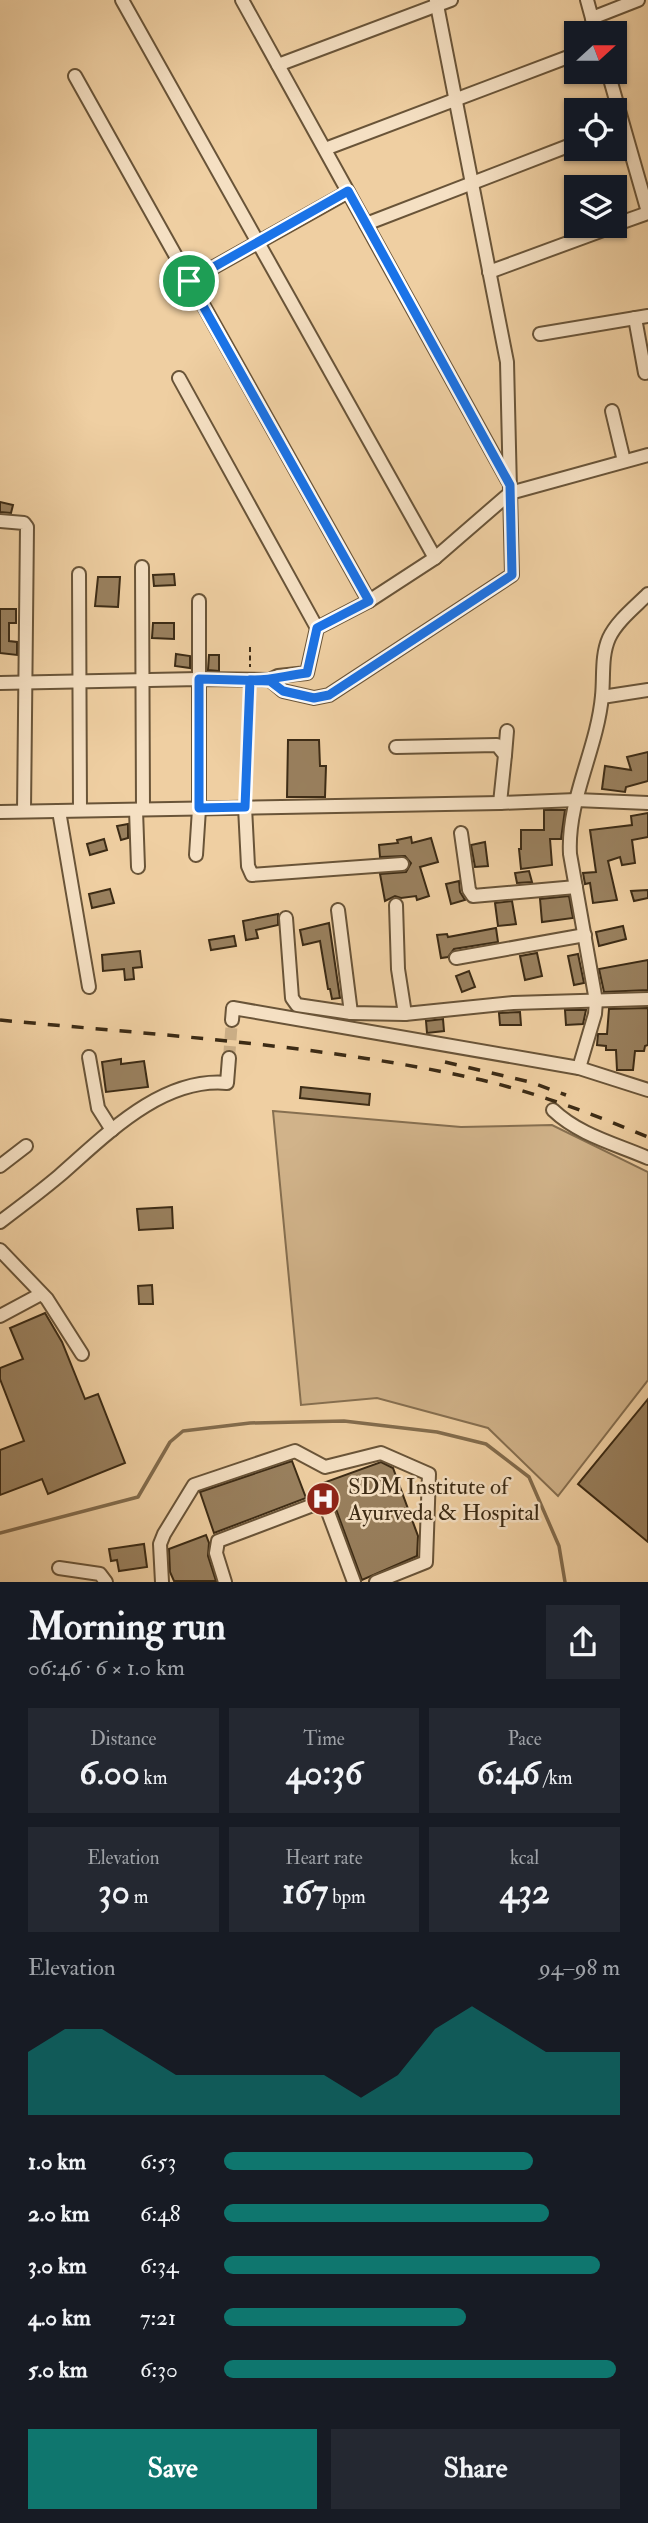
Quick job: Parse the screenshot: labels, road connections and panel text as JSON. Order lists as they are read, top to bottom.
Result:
{
  "places": {
    "hospital": ["SDM Institute of Ayurveda & Hospital"]
  },
  "north": "right",
  "page": {
    "heading": ["Morning run", "06:46 · 6 × 1.0 km"],
    "stats": [
      ["Distance", "6.00 km"],
      ["Time", "40:36"],
      ["Pace", "6:46 /km"],
      ["Elevation", "30 m"],
      ["Heart rate", "167 bpm"],
      ["kcal", "432"]
    ],
    "chart": ["Elevation", "94–98 m"],
    "list": [
      {
        "name": "1.0 km",
        "note": "6:53"
      },
      {
        "name": "2.0 km",
        "note": "6:48"
      },
      {
        "name": "3.0 km",
        "note": "6:34"
      },
      {
        "name": "4.0 km",
        "note": "7:21"
      },
      {
        "name": "5.0 km",
        "note": "6:30"
      }
    ],
    "buttons": ["Save", "Share"]
  }
}
